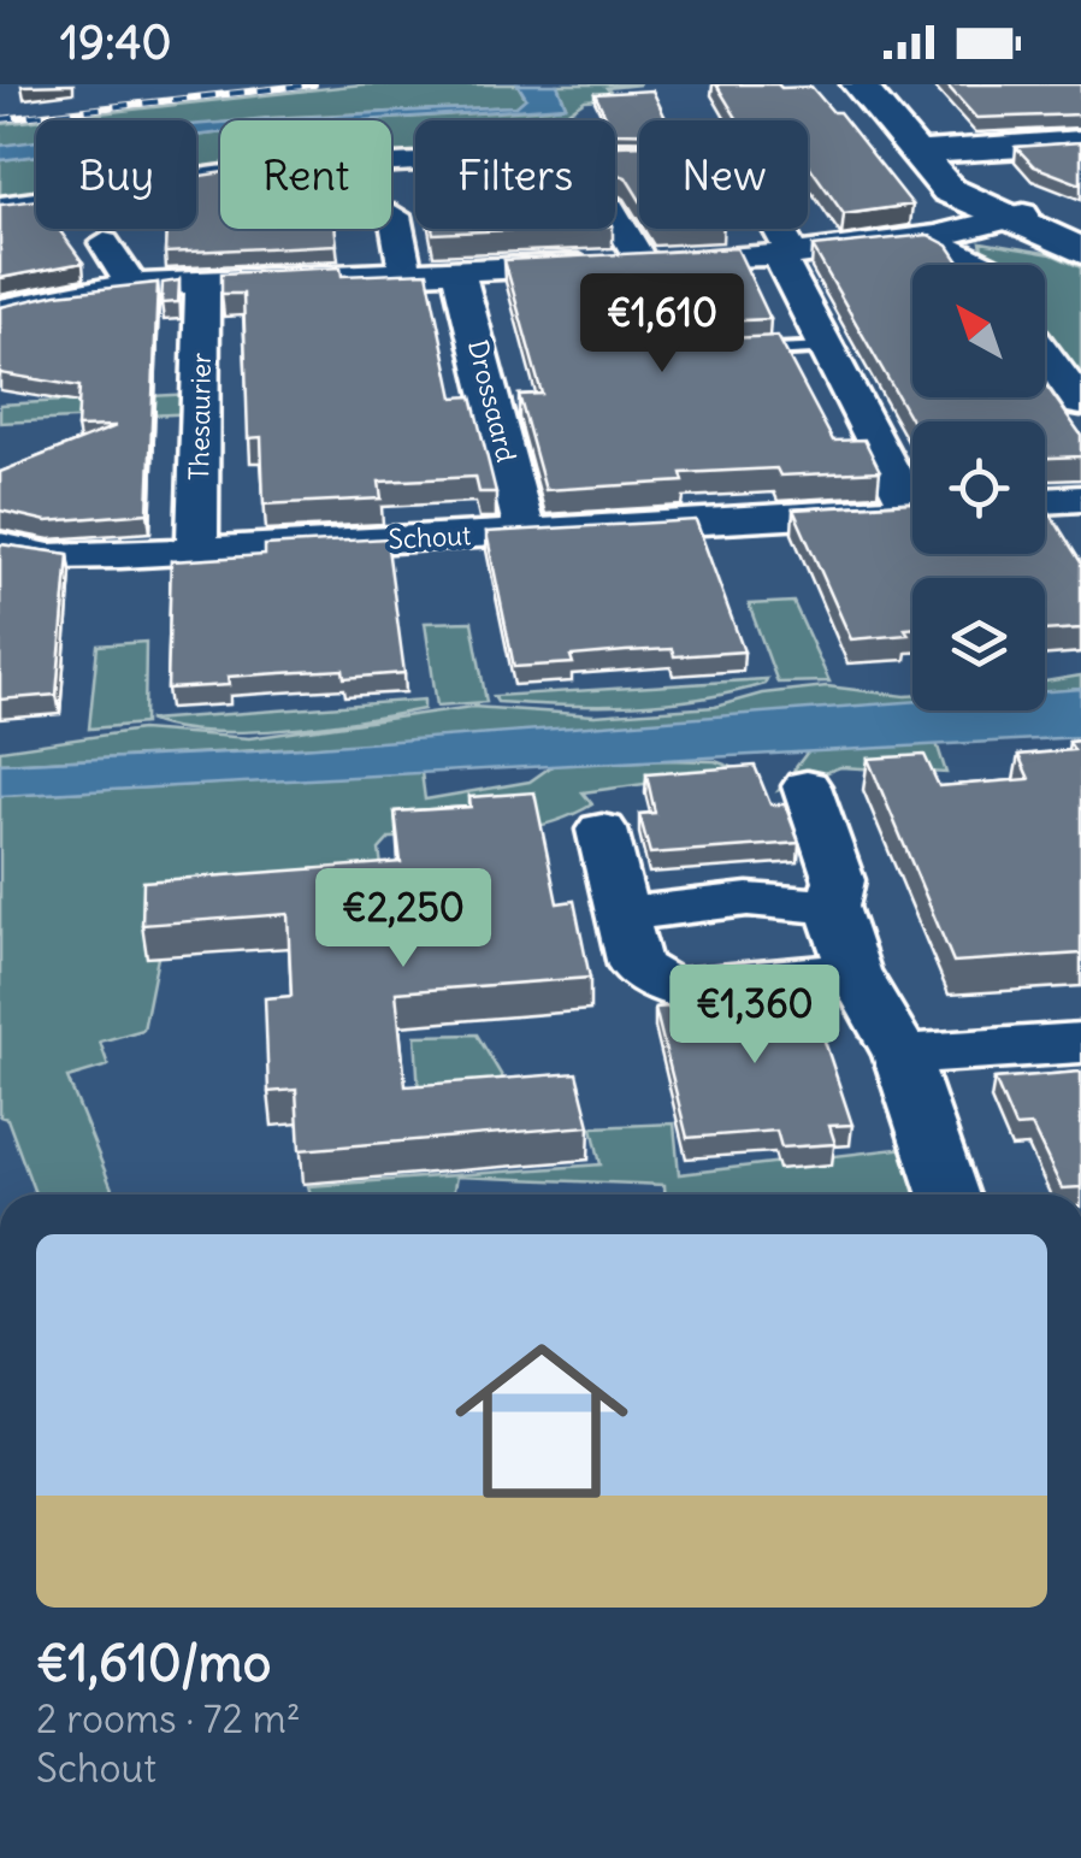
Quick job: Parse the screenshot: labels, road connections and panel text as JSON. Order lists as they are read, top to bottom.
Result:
{
  "streets": {
    "street": ["Drossaard", "Thesaurier", "Schout"]
  },
  "crossings": [
    ["Drossaard", "Schout"],
    ["Thesaurier", "Schout"]
  ],
  "north": "top left",
  "page": {
    "status": "19:40",
    "chip": [
      "Buy",
      "Rent",
      "Filters",
      "New"
    ],
    "price": ["€1,610", "€2,250", "€1,360"],
    "list": [
      {
        "name": "€1,610/mo",
        "note": "2 rooms · 72 m² · Schout"
      }
    ]
  }
}
